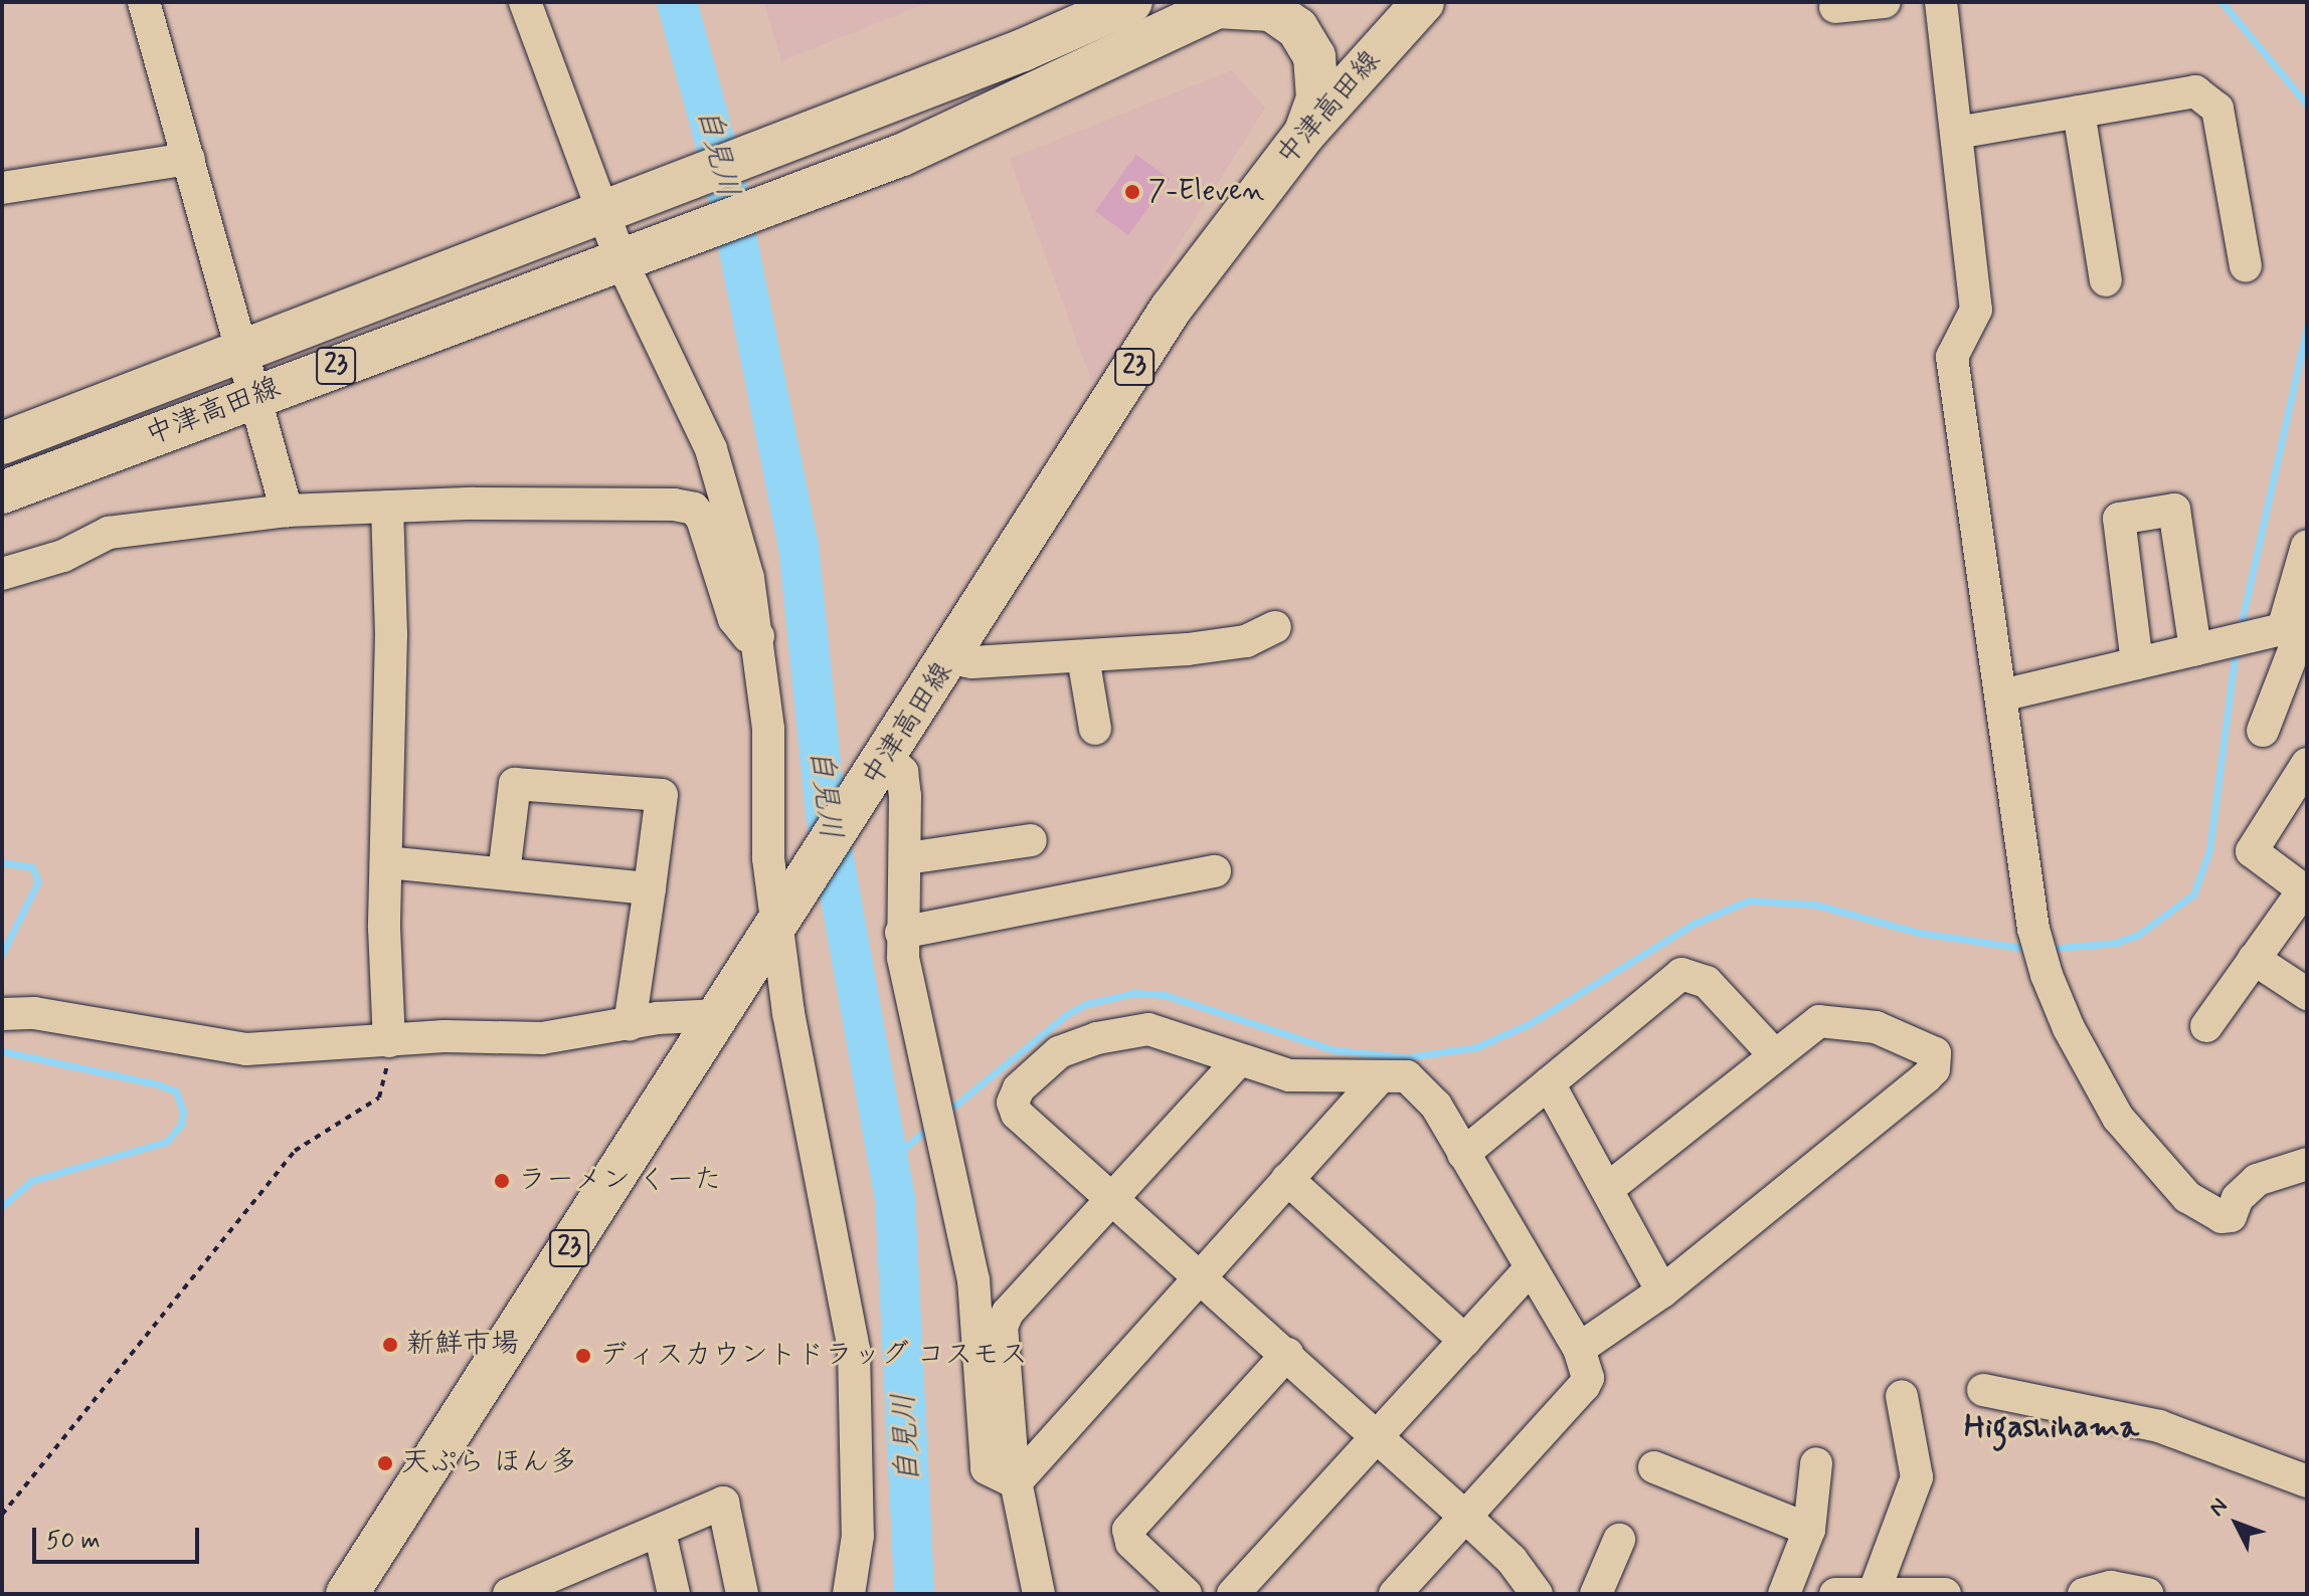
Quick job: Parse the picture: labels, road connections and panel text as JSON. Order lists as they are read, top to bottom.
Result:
{
  "streets": {
    "main road": ["中津高田線", "23"]
  },
  "districts": ["Higashihama"],
  "water": ["自見川"],
  "places": [
    "7-Eleven",
    "ラーメン くーた",
    "新鮮市場",
    "ディスカウントドラッグ コスモス",
    "天ぷら ほん多"
  ],
  "scale_bar": "50 m",
  "north": "top left"
}
